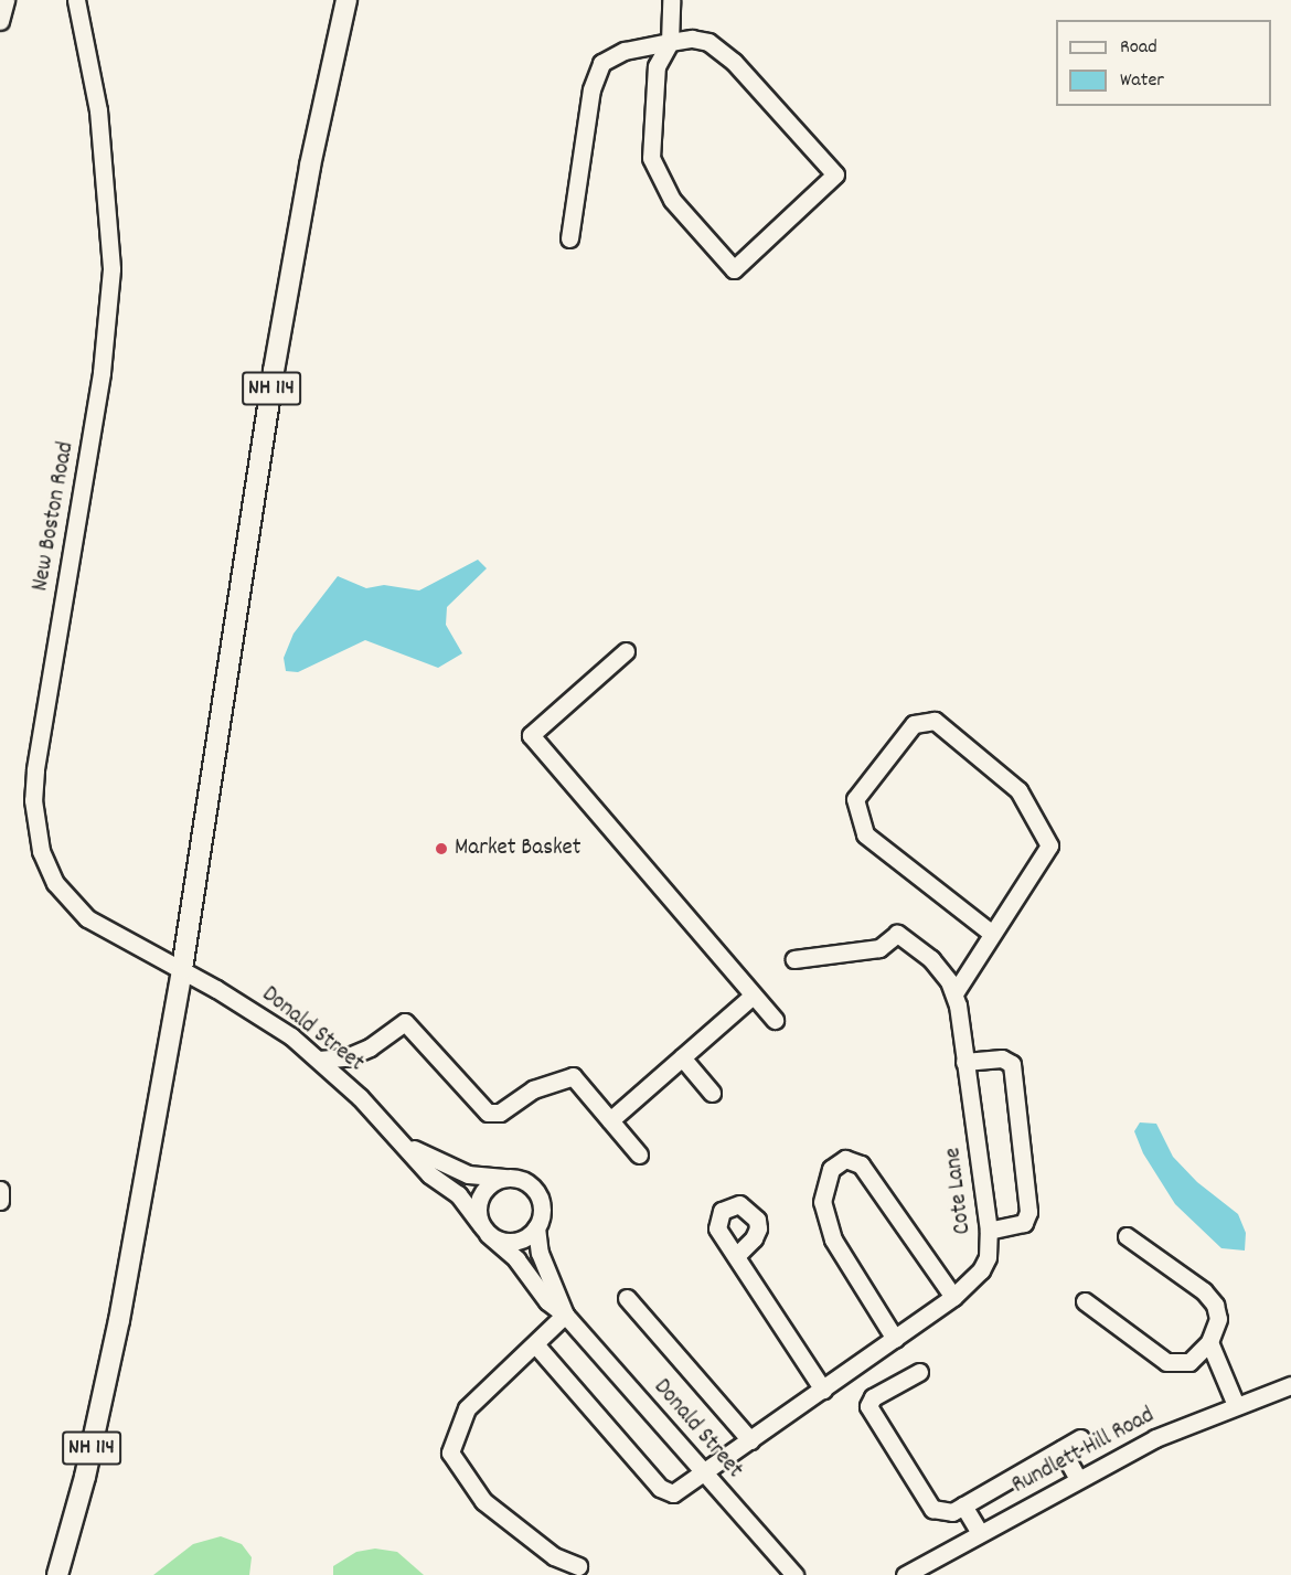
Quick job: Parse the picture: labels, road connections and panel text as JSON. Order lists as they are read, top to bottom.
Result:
{
  "streets": {
    "main road": ["NH 114"],
    "street": [
      "New Boston Road",
      "Donald Street",
      "Cote Lane",
      "Rundlett Hill Road"
    ]
  },
  "crossings": [
    ["NH 114", "New Boston Road"],
    ["NH 114", "Donald Street"],
    ["New Boston Road", "Donald Street"],
    ["Donald Street", "Cote Lane"]
  ],
  "places": ["Market Basket"],
  "legend": ["Road", "Water"]
}
